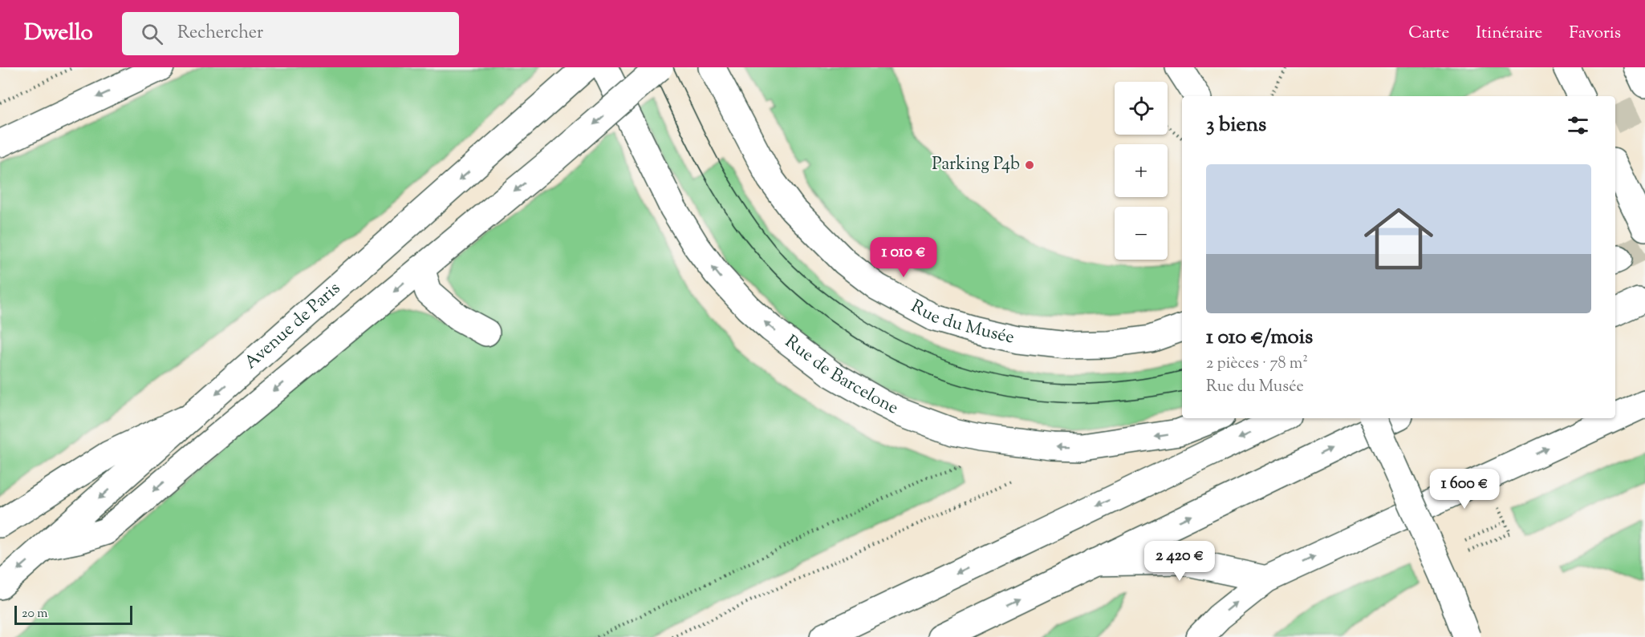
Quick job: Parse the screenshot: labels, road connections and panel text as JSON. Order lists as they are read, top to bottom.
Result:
{
  "streets": {
    "main road": ["Rue du Musée", "Avenue de Paris", "Rue de Barcelone"]
  },
  "one_way": ["Rue de Barcelone"],
  "places": ["Parking P4b"],
  "scale_bar": "20 m",
  "page": {
    "header": "Dwello",
    "search": "Rechercher",
    "nav": ["Carte", "Itinéraire", "Favoris"],
    "map_buttons": ["+", "−"],
    "heading": "3 biens",
    "list": [
      {
        "name": "1 010 €/mois",
        "note": "2 pièces · 78 m² · Rue du Musée"
      }
    ],
    "price": ["1 010 €", "1 600 €", "2 420 €"],
    "scale": "20 m"
  }
}
